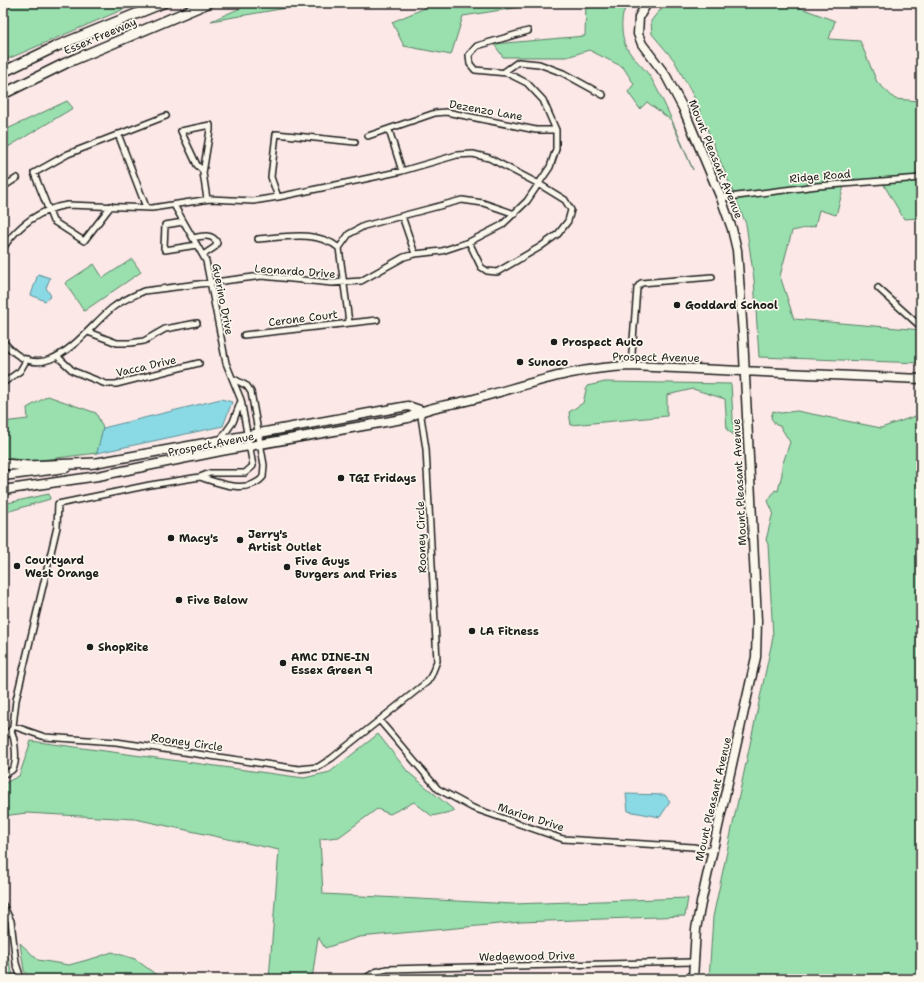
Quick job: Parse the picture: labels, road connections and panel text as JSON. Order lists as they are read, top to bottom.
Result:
{
  "streets": {
    "highway": ["Essex Freeway"],
    "main road": ["Mount Pleasant Avenue", "Prospect Avenue"],
    "street": [
      "Dezenzo Lane",
      "Ridge Road",
      "Leonardo Drive",
      "Guerino Drive",
      "Cerone Court",
      "Vacca Drive",
      "Rooney Circle",
      "Marion Drive",
      "Wedgewood Drive"
    ]
  },
  "crossings": [
    ["Dezenzo Lane", "Leonardo Drive"],
    ["Mount Pleasant Avenue", "Ridge Road"],
    ["Mount Pleasant Avenue", "Prospect Avenue"],
    ["Mount Pleasant Avenue", "Marion Drive"],
    ["Mount Pleasant Avenue", "Wedgewood Drive"],
    ["Leonardo Drive", "Guerino Drive"],
    ["Leonardo Drive", "Cerone Court"],
    ["Leonardo Drive", "Vacca Drive"],
    ["Guerino Drive", "Prospect Avenue"],
    ["Prospect Avenue", "Rooney Circle"],
    ["Rooney Circle", "Marion Drive"]
  ],
  "places": [
    "Goddard School",
    "Prospect Auto",
    "Sunoco",
    "TGI Fridays",
    "Macy's",
    "Jerry's Artist Outlet",
    "Courtyard West Orange",
    "Five Guys Burgers and Fries",
    "Five Below",
    "LA Fitness",
    "ShopRite",
    "AMC DINE-IN Essex Green 9"
  ]
}
